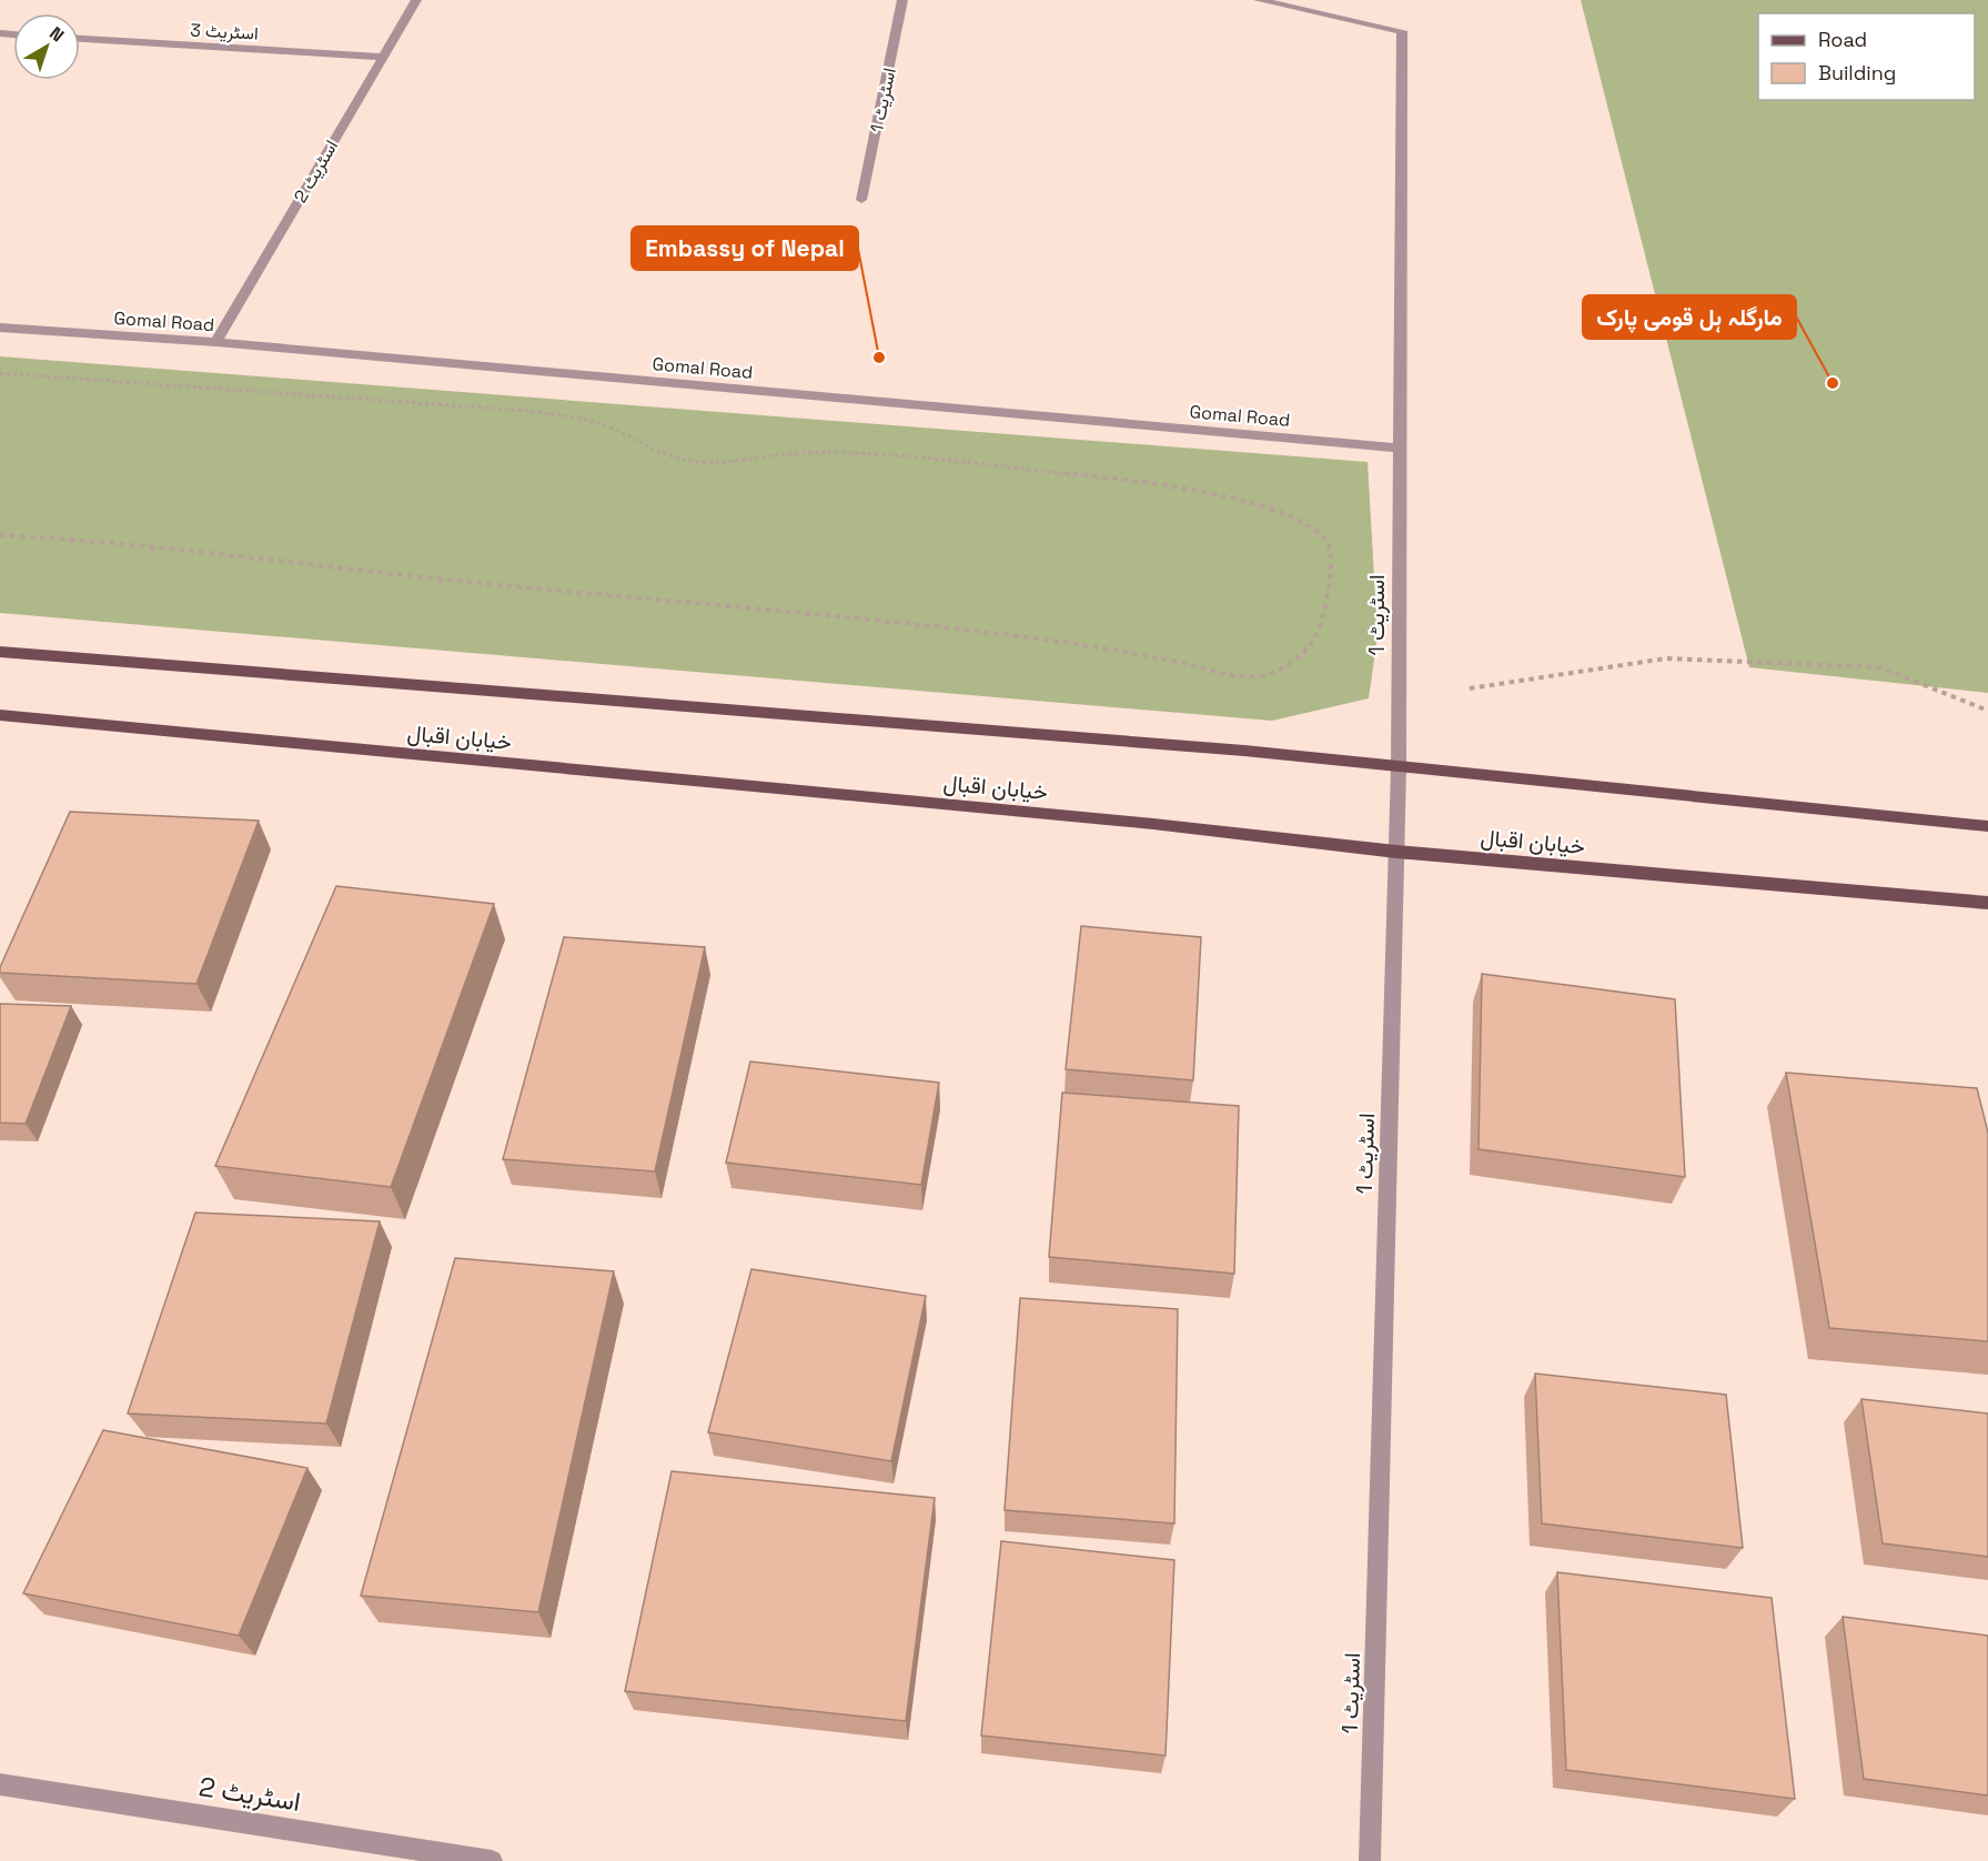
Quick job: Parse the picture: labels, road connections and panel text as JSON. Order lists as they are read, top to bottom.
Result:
{
  "streets": {
    "main road": ["خیابان اقبال"],
    "street": [
      "اسٹریٹ 3",
      "اسٹریٹ 1",
      "اسٹریٹ 2",
      "Gomal Road"
    ]
  },
  "crossings": [
    ["اسٹریٹ 3", "اسٹریٹ 2"],
    ["اسٹریٹ 1", "Gomal Road"],
    ["اسٹریٹ 1", "خیابان اقبال"],
    ["اسٹریٹ 2", "Gomal Road"]
  ],
  "places": ["Embassy of Nepal", "مارگلہ ہل قومی پارک"],
  "legend": ["Road", "Building"],
  "north": "top right"
}
